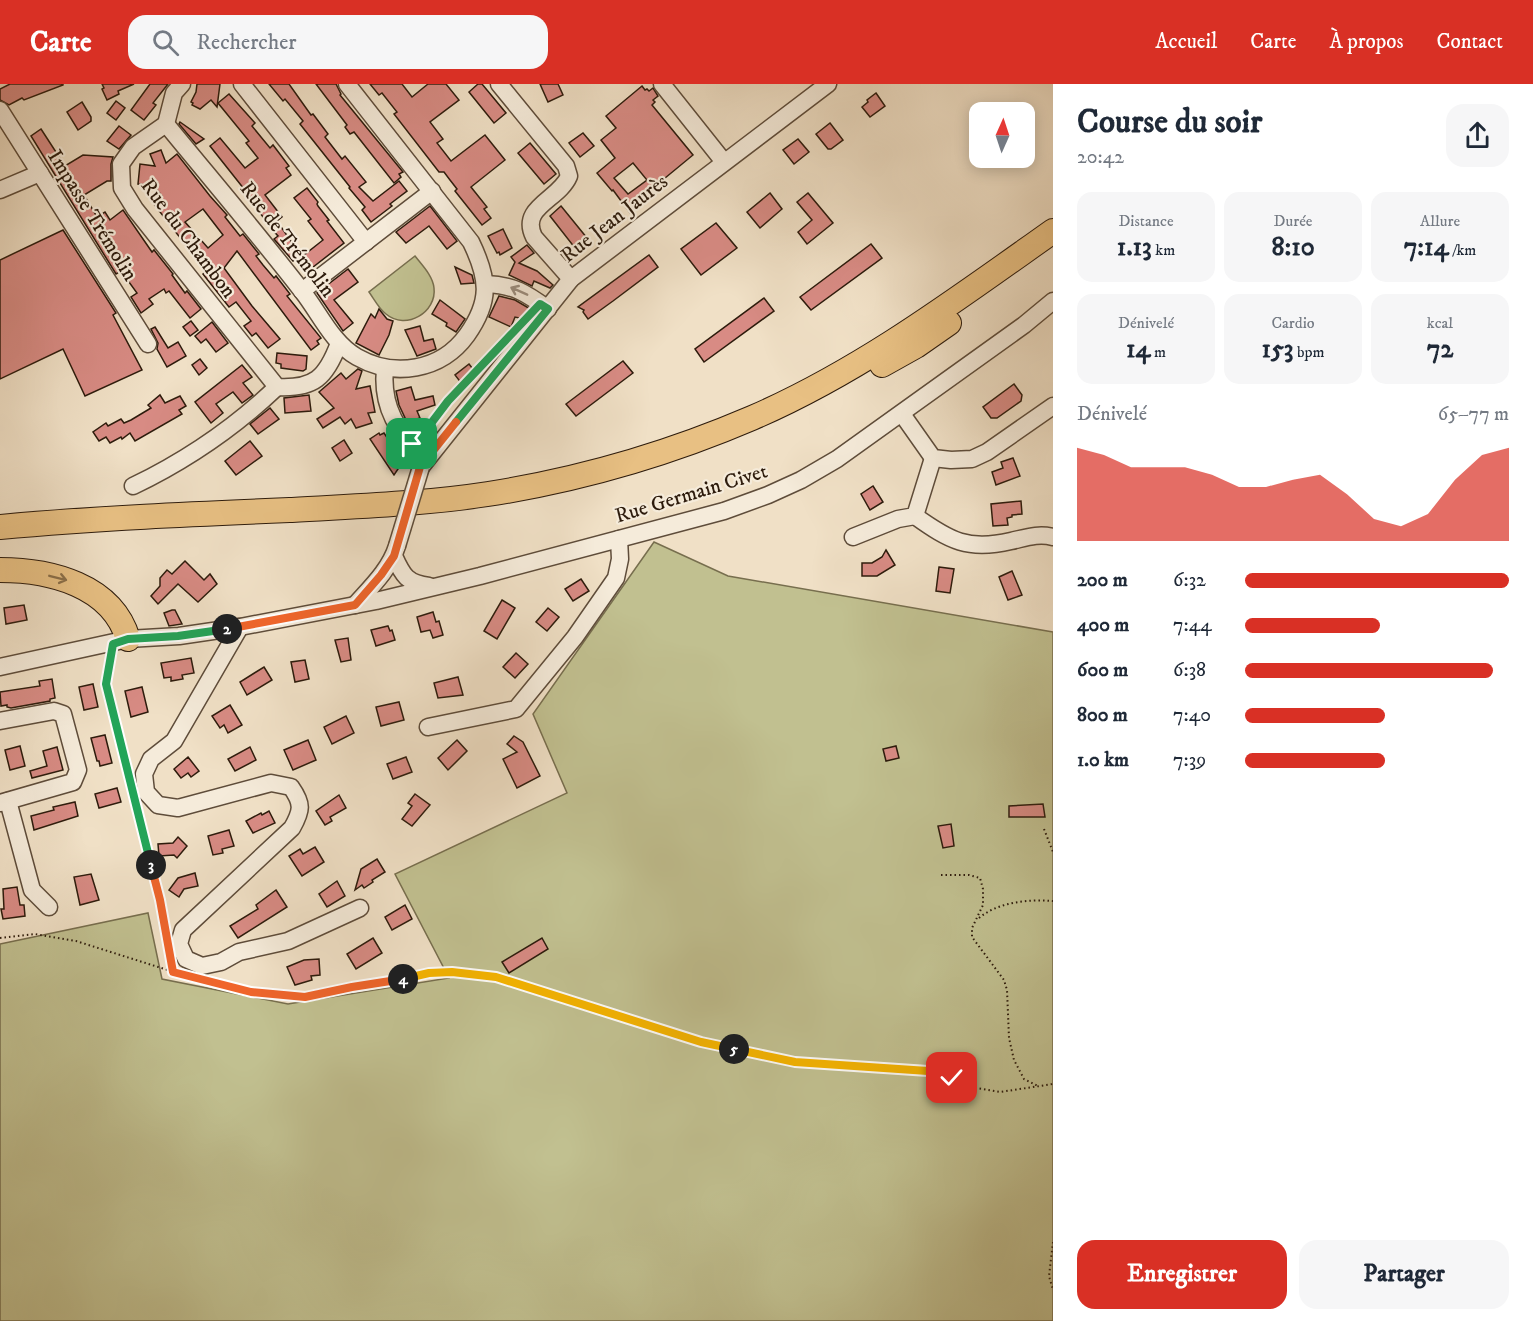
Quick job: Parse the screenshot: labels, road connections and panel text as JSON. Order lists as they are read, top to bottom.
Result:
{
  "streets": {
    "street": [
      "Impasse Trémolin",
      "Rue Jean Jaurès",
      "Rue du Chambon",
      "Rue de Trémolin",
      "Rue Germain Civet"
    ]
  },
  "crossings": [
    ["Rue Jean Jaurès", "Rue Germain Civet"],
    ["Rue du Chambon", "Rue de Trémolin"]
  ],
  "north": "top",
  "page": {
    "header": "Carte",
    "search": "Rechercher",
    "nav": [
      "Accueil",
      "Carte",
      "À propos",
      "Contact"
    ],
    "heading": ["Course du soir", "20:42"],
    "stats": [
      ["Distance", "1.13 km"],
      ["Durée", "8:10"],
      ["Allure", "7:14 /km"],
      ["Dénivelé", "14 m"],
      ["Cardio", "153 bpm"],
      ["kcal", "72"]
    ],
    "chart": ["Dénivelé", "65–77 m"],
    "list": [
      {
        "name": "200 m",
        "note": "6:32"
      },
      {
        "name": "400 m",
        "note": "7:44"
      },
      {
        "name": "600 m",
        "note": "6:38"
      },
      {
        "name": "800 m",
        "note": "7:40"
      },
      {
        "name": "1.0 km",
        "note": "7:39"
      }
    ],
    "pins": [
      "2",
      "3",
      "4",
      "5"
    ],
    "buttons": ["Enregistrer", "Partager"]
  }
}
